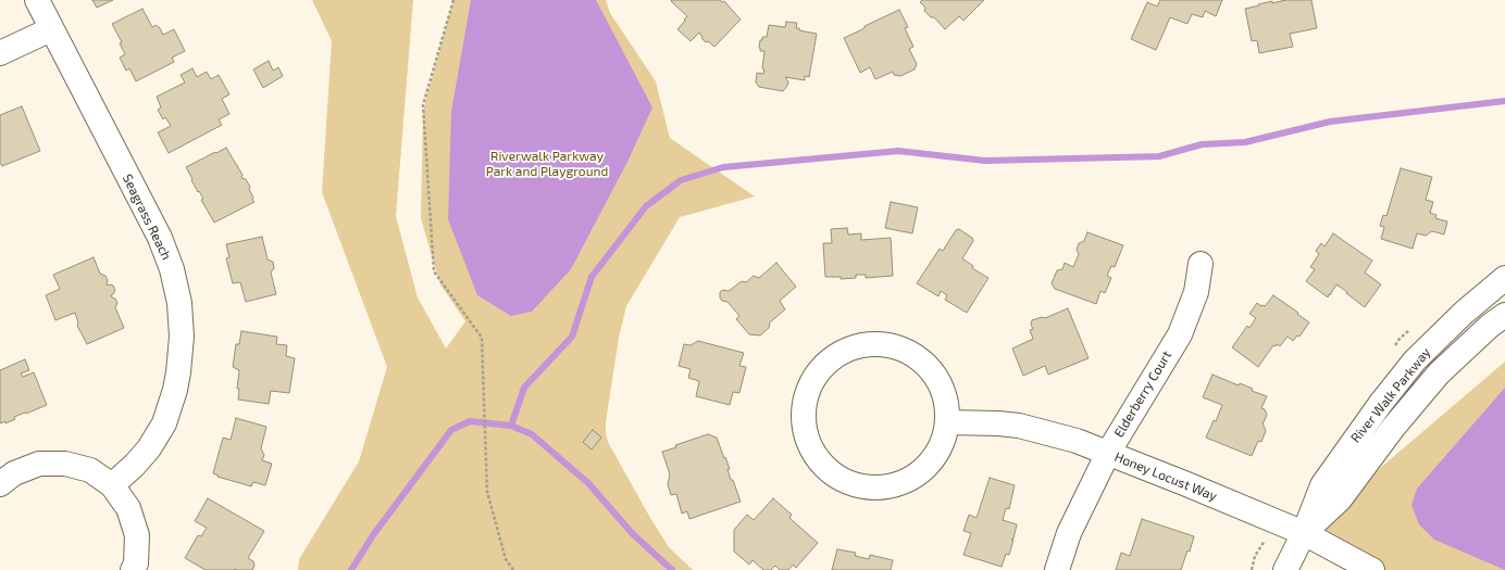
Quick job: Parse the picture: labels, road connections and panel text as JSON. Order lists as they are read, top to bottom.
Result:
{
  "streets": {
    "street": [
      "Seagrass Reach",
      "Elderberry Court",
      "River Walk Parkway",
      "Honey Locust Way"
    ]
  },
  "crossings": [
    ["Elderberry Court", "Honey Locust Way"],
    ["River Walk Parkway", "Honey Locust Way"]
  ],
  "parks": ["Riverwalk Parkway Park and Playground"]
}
